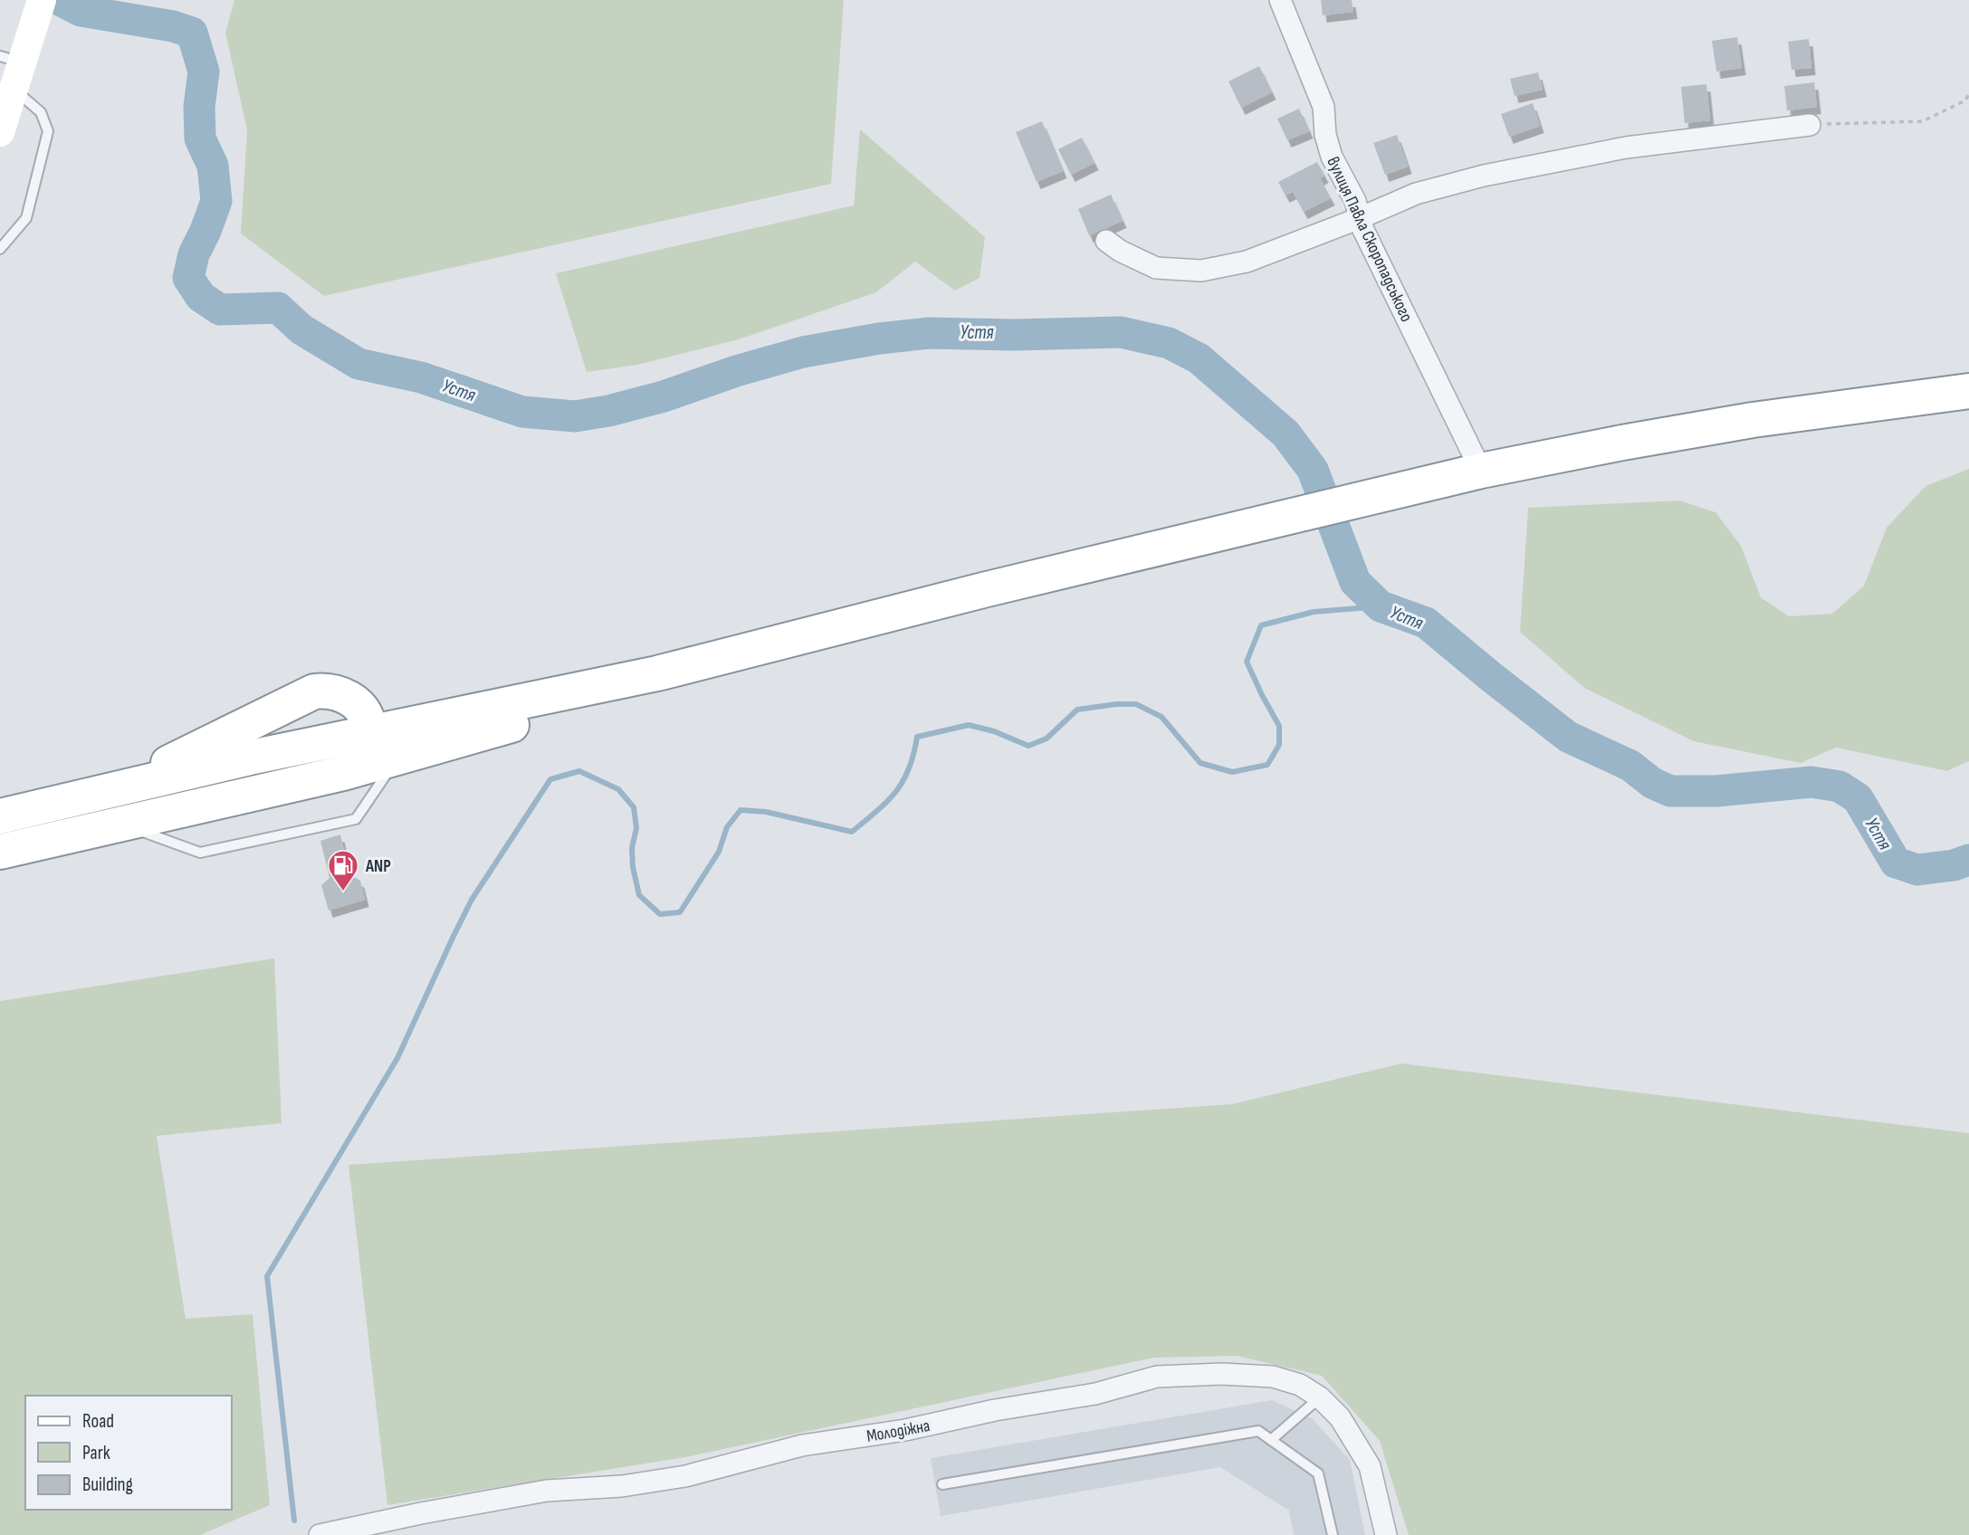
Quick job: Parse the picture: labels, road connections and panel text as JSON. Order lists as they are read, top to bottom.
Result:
{
  "streets": {
    "street": ["вулиця Павла Скоропадського", "Молодіжна"]
  },
  "water": ["Устя"],
  "places": {
    "fuel station": ["ANP"]
  },
  "legend": ["Road", "Park", "Building"]
}
